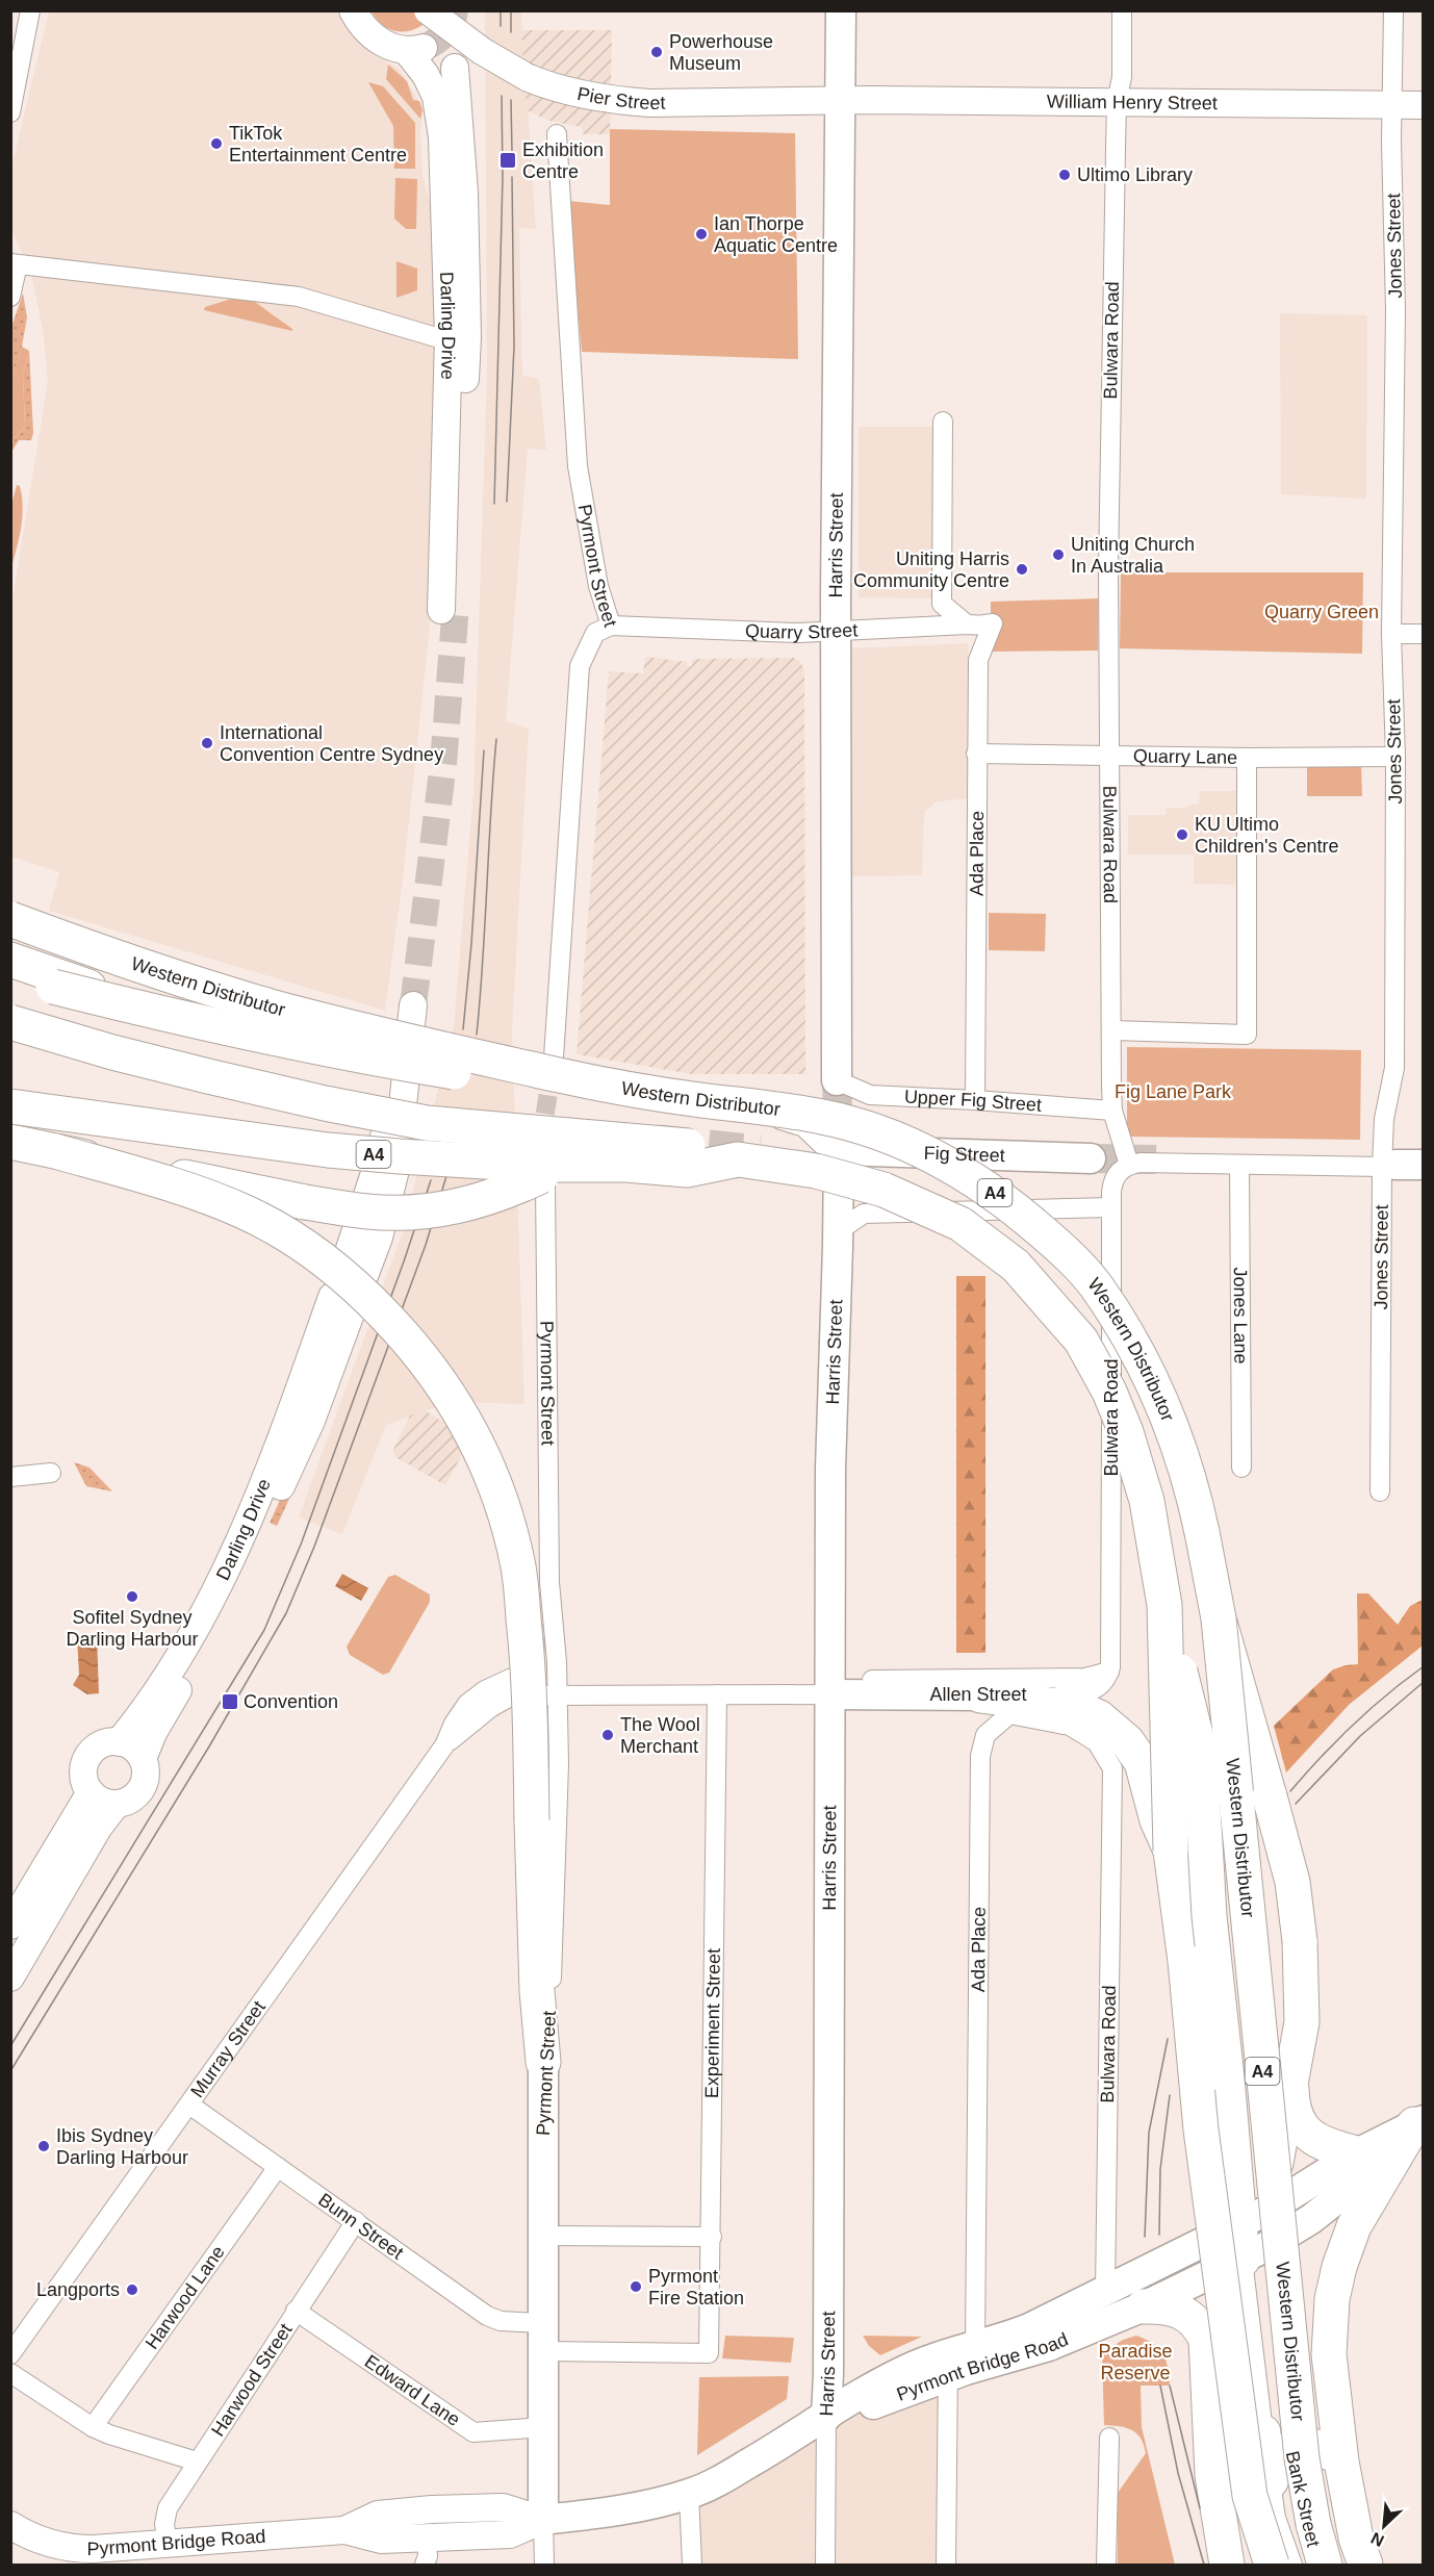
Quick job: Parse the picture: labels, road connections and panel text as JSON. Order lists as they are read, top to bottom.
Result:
{
  "streets": {
    "highway": ["Western Distributor", "A4"],
    "main road": [
      "Harris Street",
      "Pyrmont Street",
      "Fig Street",
      "Allen Street",
      "Pyrmont Bridge Road"
    ],
    "street": [
      "Pier Street",
      "William Henry Street",
      "Jones Street",
      "Darling Drive",
      "Bulwara Road",
      "Quarry Street",
      "Quarry Lane",
      "Ada Place",
      "Upper Fig Street",
      "Jones Lane",
      "Experiment Street",
      "Murray Street",
      "Bunn Street",
      "Harwood Lane",
      "Harwood Street",
      "Edward Lane",
      "Bank Street"
    ]
  },
  "crossings": [
    ["Pier Street", "William Henry Street"],
    ["Pier Street", "Harris Street"],
    ["William Henry Street", "Jones Street"],
    ["William Henry Street", "Bulwara Road"],
    ["William Henry Street", "Harris Street"],
    ["Jones Street", "Quarry Lane"],
    ["Bulwara Road", "Quarry Lane"],
    ["Bulwara Road", "Ada Place"],
    ["Bulwara Road", "Upper Fig Street"],
    ["Bulwara Road", "Allen Street"],
    ["Bulwara Road", "Pyrmont Bridge Road"],
    ["Harris Street", "Quarry Street"],
    ["Harris Street", "Upper Fig Street"],
    ["Harris Street", "Fig Street"],
    ["Harris Street", "Allen Street"],
    ["Harris Street", "Pyrmont Bridge Road"],
    ["Pyrmont Street", "Quarry Street"],
    ["Pyrmont Street", "Allen Street"],
    ["Pyrmont Street", "Bunn Street"],
    ["Pyrmont Street", "Pyrmont Bridge Road"],
    ["Pyrmont Street", "Edward Lane"],
    ["Quarry Street", "Ada Place"],
    ["Quarry Lane", "Ada Place"],
    ["Ada Place", "Upper Fig Street"],
    ["Ada Place", "Pyrmont Bridge Road"],
    ["Allen Street", "Experiment Street"],
    ["Experiment Street", "Bunn Street"],
    ["Murray Street", "Bunn Street"],
    ["Bunn Street", "Harwood Lane"],
    ["Bunn Street", "Harwood Street"],
    ["Pyrmont Bridge Road", "Harwood Street"],
    ["Pyrmont Bridge Road", "Bank Street"],
    ["Harwood Street", "Edward Lane"]
  ],
  "parks": ["Quarry Green", "Fig Lane Park", "Paradise Reserve"],
  "places": {
    "other": [
      "Powerhouse Museum",
      "TikTok Entertainment Centre",
      "Ultimo Library",
      "Ian Thorpe Aquatic Centre",
      "Uniting Church In Australia",
      "Uniting Harris Community Centre",
      "International Convention Centre Sydney",
      "KU Ultimo Children's Centre",
      "Sofitel Sydney Darling Harbour",
      "The Wool Merchant",
      "Ibis Sydney Darling Harbour",
      "Pyrmont Fire Station",
      "Langports"
    ],
    "transit": ["Exhibition Centre", "Convention"]
  },
  "north": "bottom left"
}
